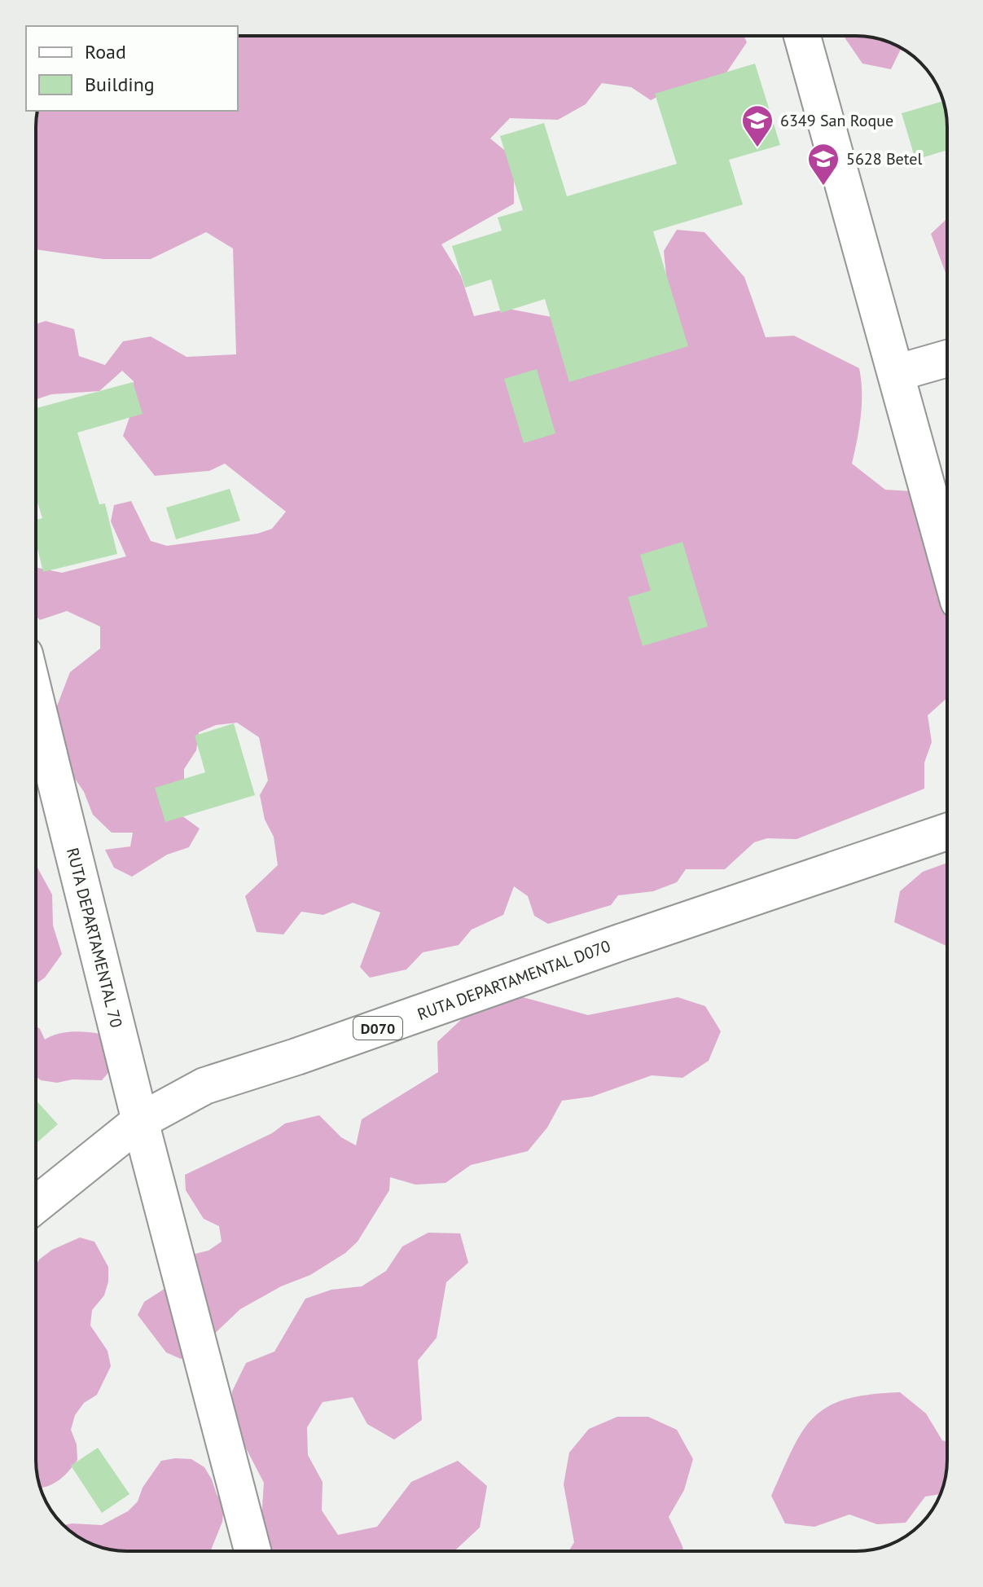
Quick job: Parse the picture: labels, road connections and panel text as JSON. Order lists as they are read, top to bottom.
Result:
{
  "streets": {
    "main road": ["RUTA DEPARTAMENTAL 70", "RUTA DEPARTAMENTAL D070", "D070"]
  },
  "crossings": [
    ["RUTA DEPARTAMENTAL 70", "RUTA DEPARTAMENTAL D070"]
  ],
  "places": {
    "school or university": ["6349 San Roque", "5628 Betel"]
  },
  "legend": ["Road", "Building"]
}
